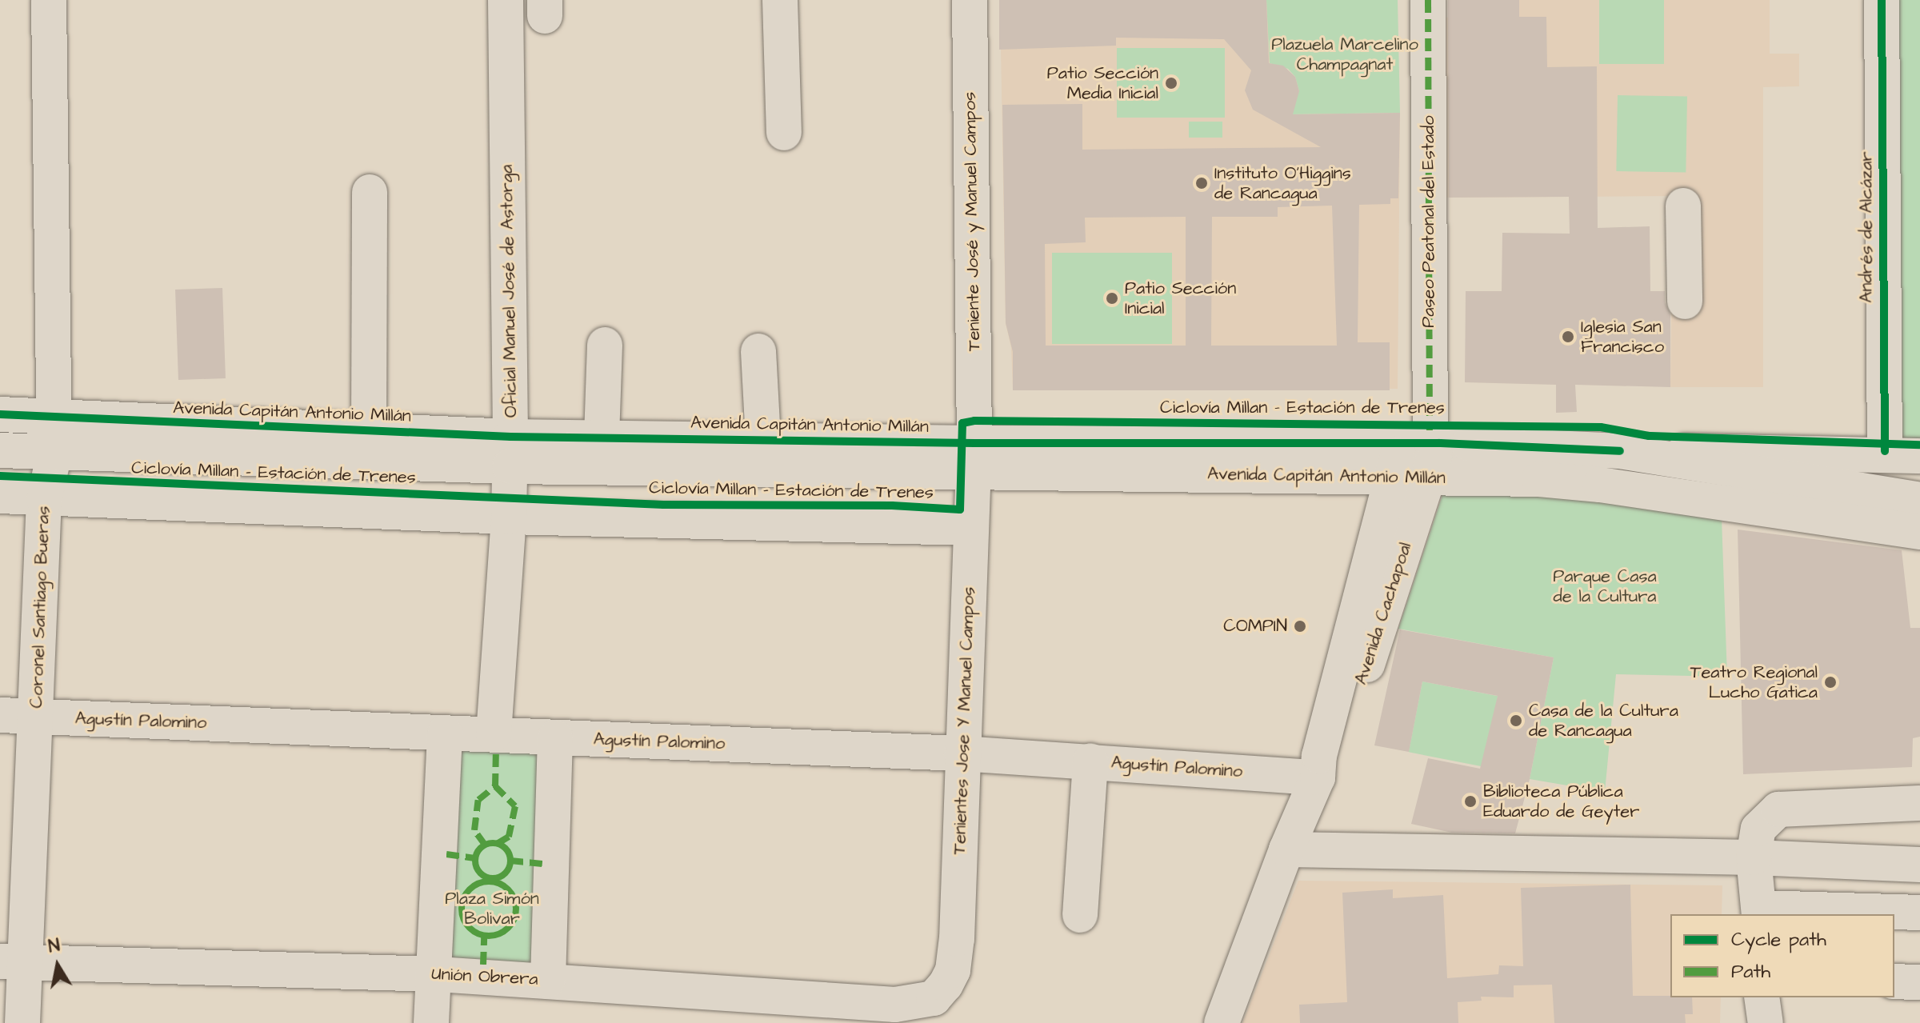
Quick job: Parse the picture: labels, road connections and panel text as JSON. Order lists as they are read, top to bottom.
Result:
{
  "streets": {
    "street": [
      "Teniente José y Manuel Campos",
      "Paseo Peatonal del Estado",
      "Andrés de Alcázar",
      "Oficial Manuel José de Astorga",
      "Avenida Capitán Antonio Millán",
      "Coronel Santiago Bueras",
      "Avenida Cachapoal",
      "Agustín Palomino",
      "Tenientes Jose Y Manuel Campos",
      "Unión Obrera"
    ],
    "cycle path": ["Ciclovía Millan - Estación de Trenes"]
  },
  "crossings": [
    ["Teniente José y Manuel Campos", "Avenida Capitán Antonio Millán"],
    ["Teniente José y Manuel Campos", "Tenientes Jose Y Manuel Campos"],
    ["Paseo Peatonal del Estado", "Avenida Capitán Antonio Millán"],
    ["Paseo Peatonal del Estado", "Avenida Cachapoal"],
    ["Andrés de Alcázar", "Avenida Capitán Antonio Millán"],
    ["Oficial Manuel José de Astorga", "Avenida Capitán Antonio Millán"],
    ["Oficial Manuel José de Astorga", "Agustín Palomino"],
    ["Avenida Capitán Antonio Millán", "Coronel Santiago Bueras"],
    ["Avenida Capitán Antonio Millán", "Avenida Cachapoal"],
    ["Avenida Capitán Antonio Millán", "Tenientes Jose Y Manuel Campos"],
    ["Coronel Santiago Bueras", "Agustín Palomino"],
    ["Coronel Santiago Bueras", "Unión Obrera"],
    ["Avenida Cachapoal", "Agustín Palomino"],
    ["Agustín Palomino", "Tenientes Jose Y Manuel Campos"],
    ["Tenientes Jose Y Manuel Campos", "Unión Obrera"]
  ],
  "parks": ["Plazuela Marcelino Champagnat", "Parque Casa de la Cultura", "Plaza Simón Bolivar"],
  "places": [
    "Patio Sección Media Inicial",
    "Instituto O'Higgins de Rancagua",
    "Patio Sección Inicial",
    "Iglesia San Francisco",
    "COMPIN",
    "Teatro Regional Lucho Gatica",
    "Casa de la Cultura de Rancagua",
    "Biblioteca Pública Eduardo de Geyter"
  ],
  "legend": ["Cycle path", "Path"],
  "north": "top"
}
